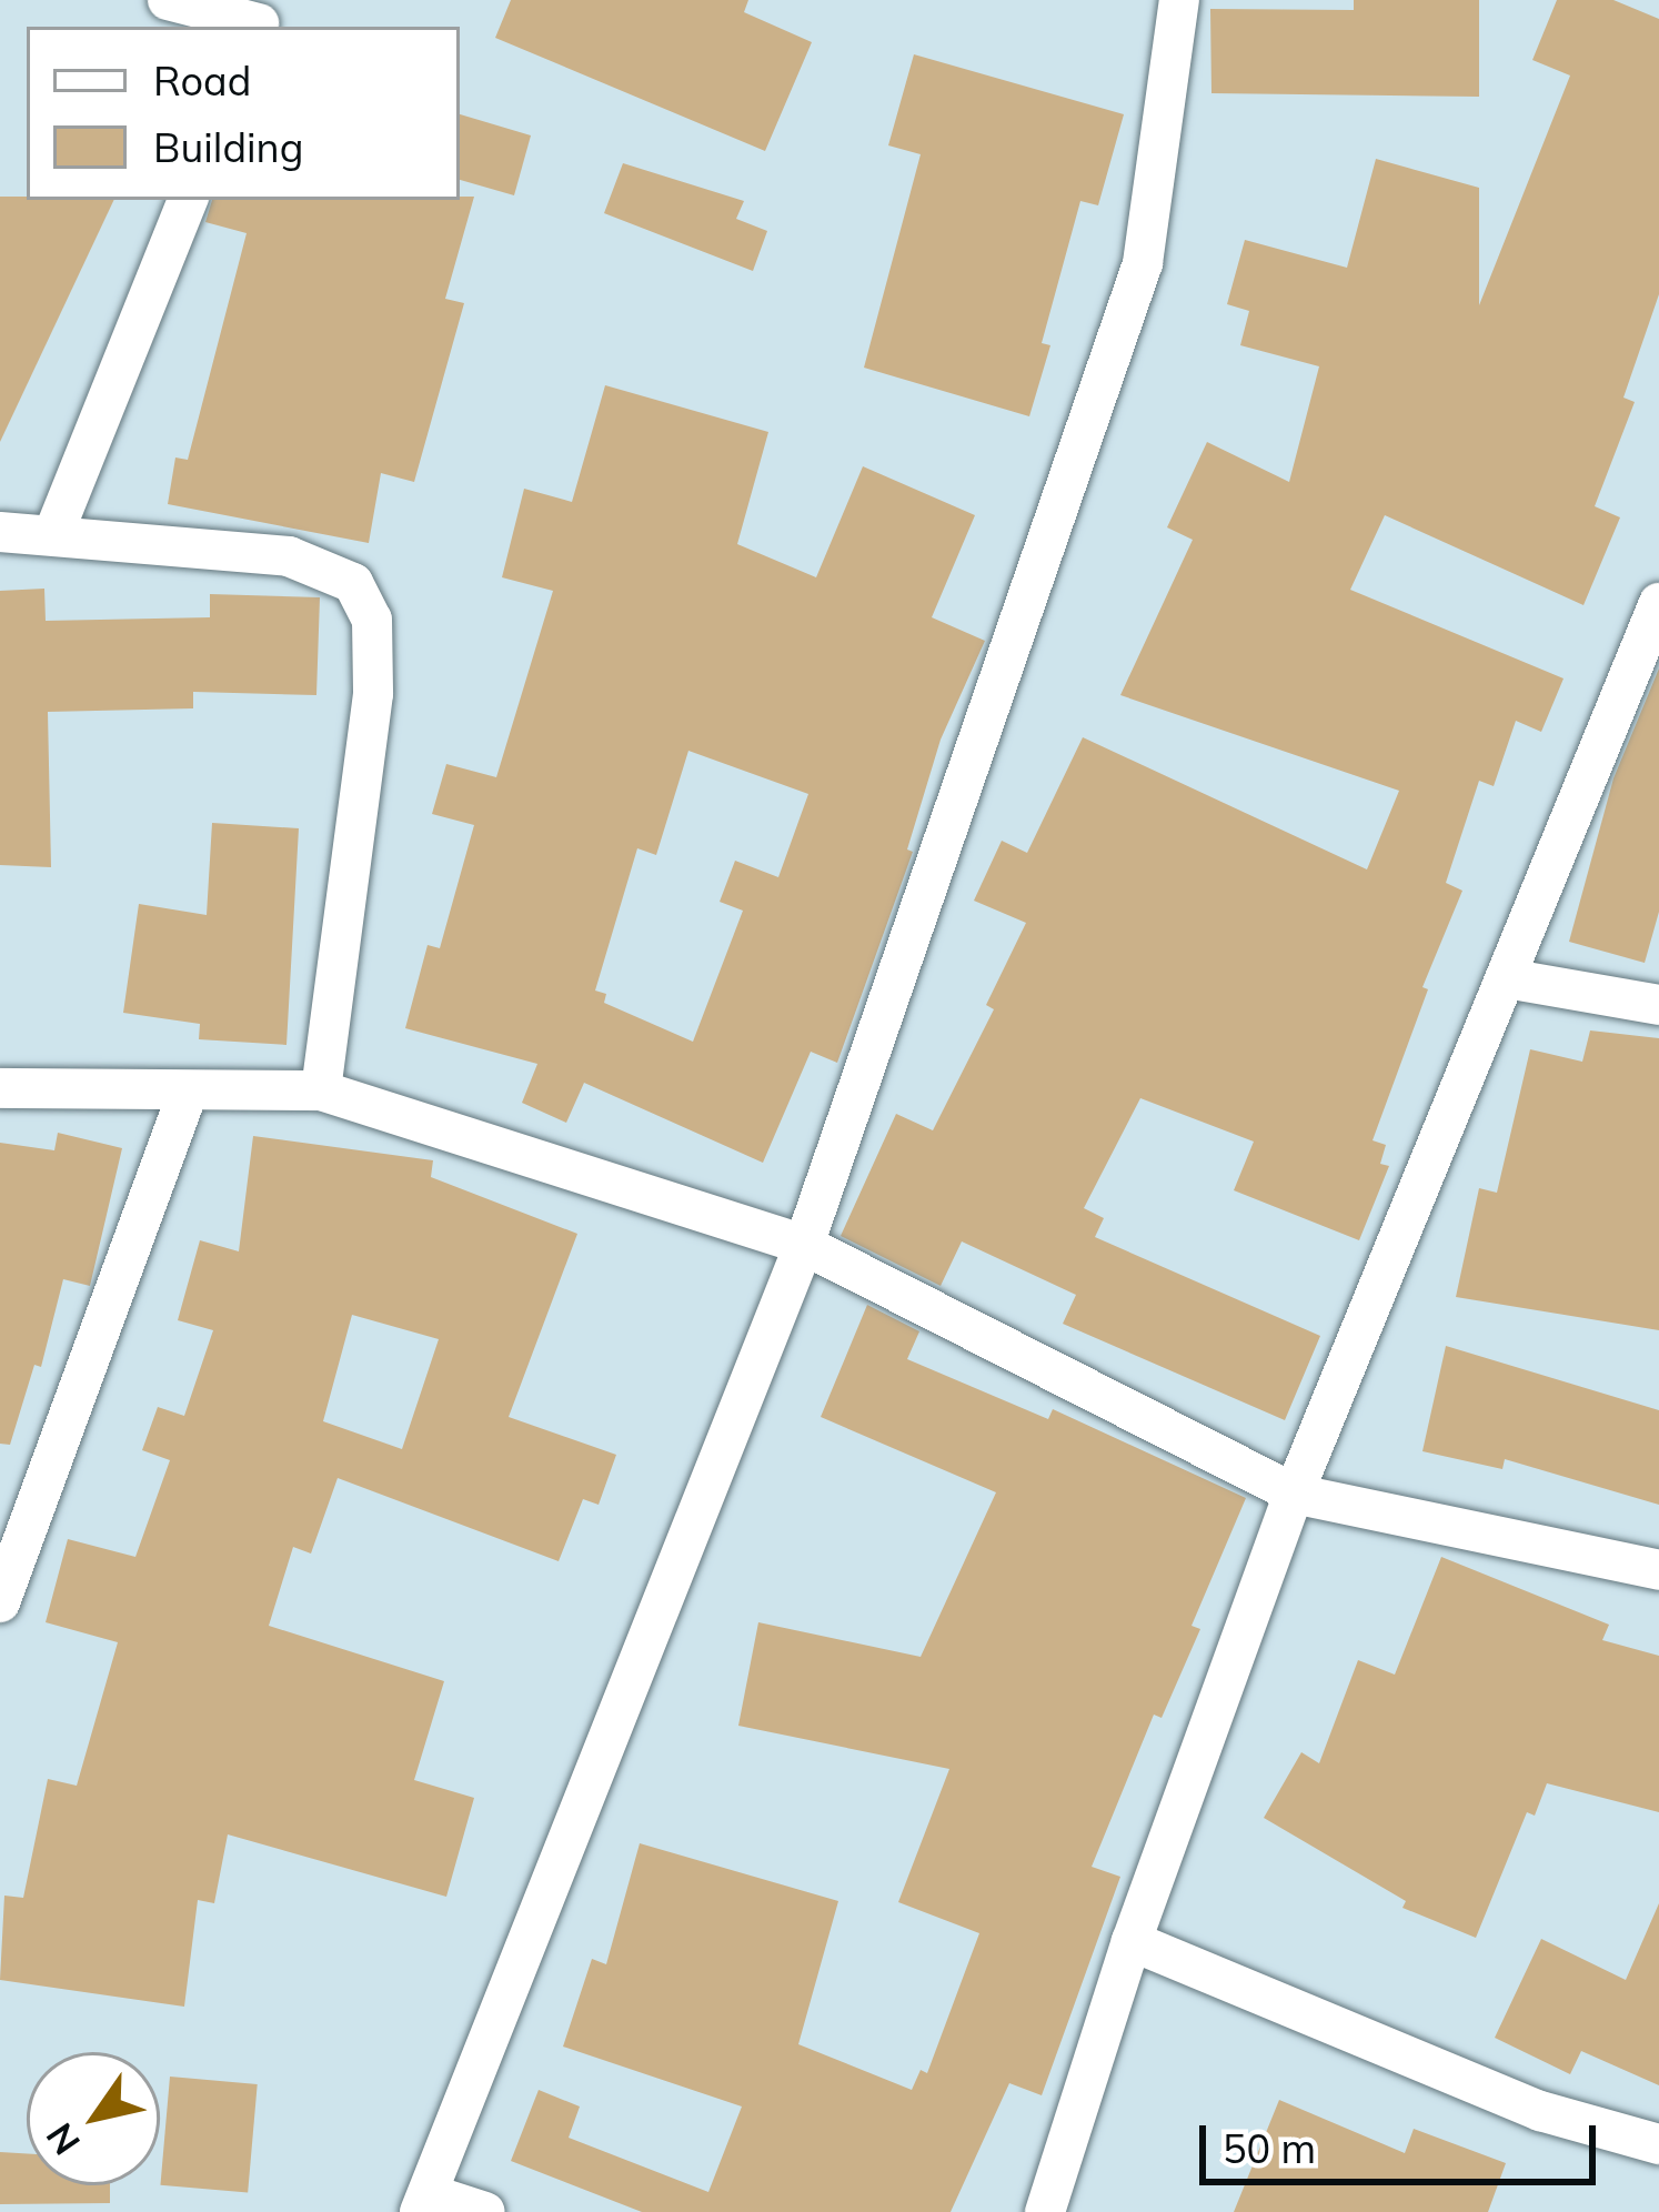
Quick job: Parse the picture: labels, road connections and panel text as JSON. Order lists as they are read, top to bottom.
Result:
{
  "legend": ["Road", "Building"],
  "scale_bar": "50 m",
  "north": "bottom left"
}
